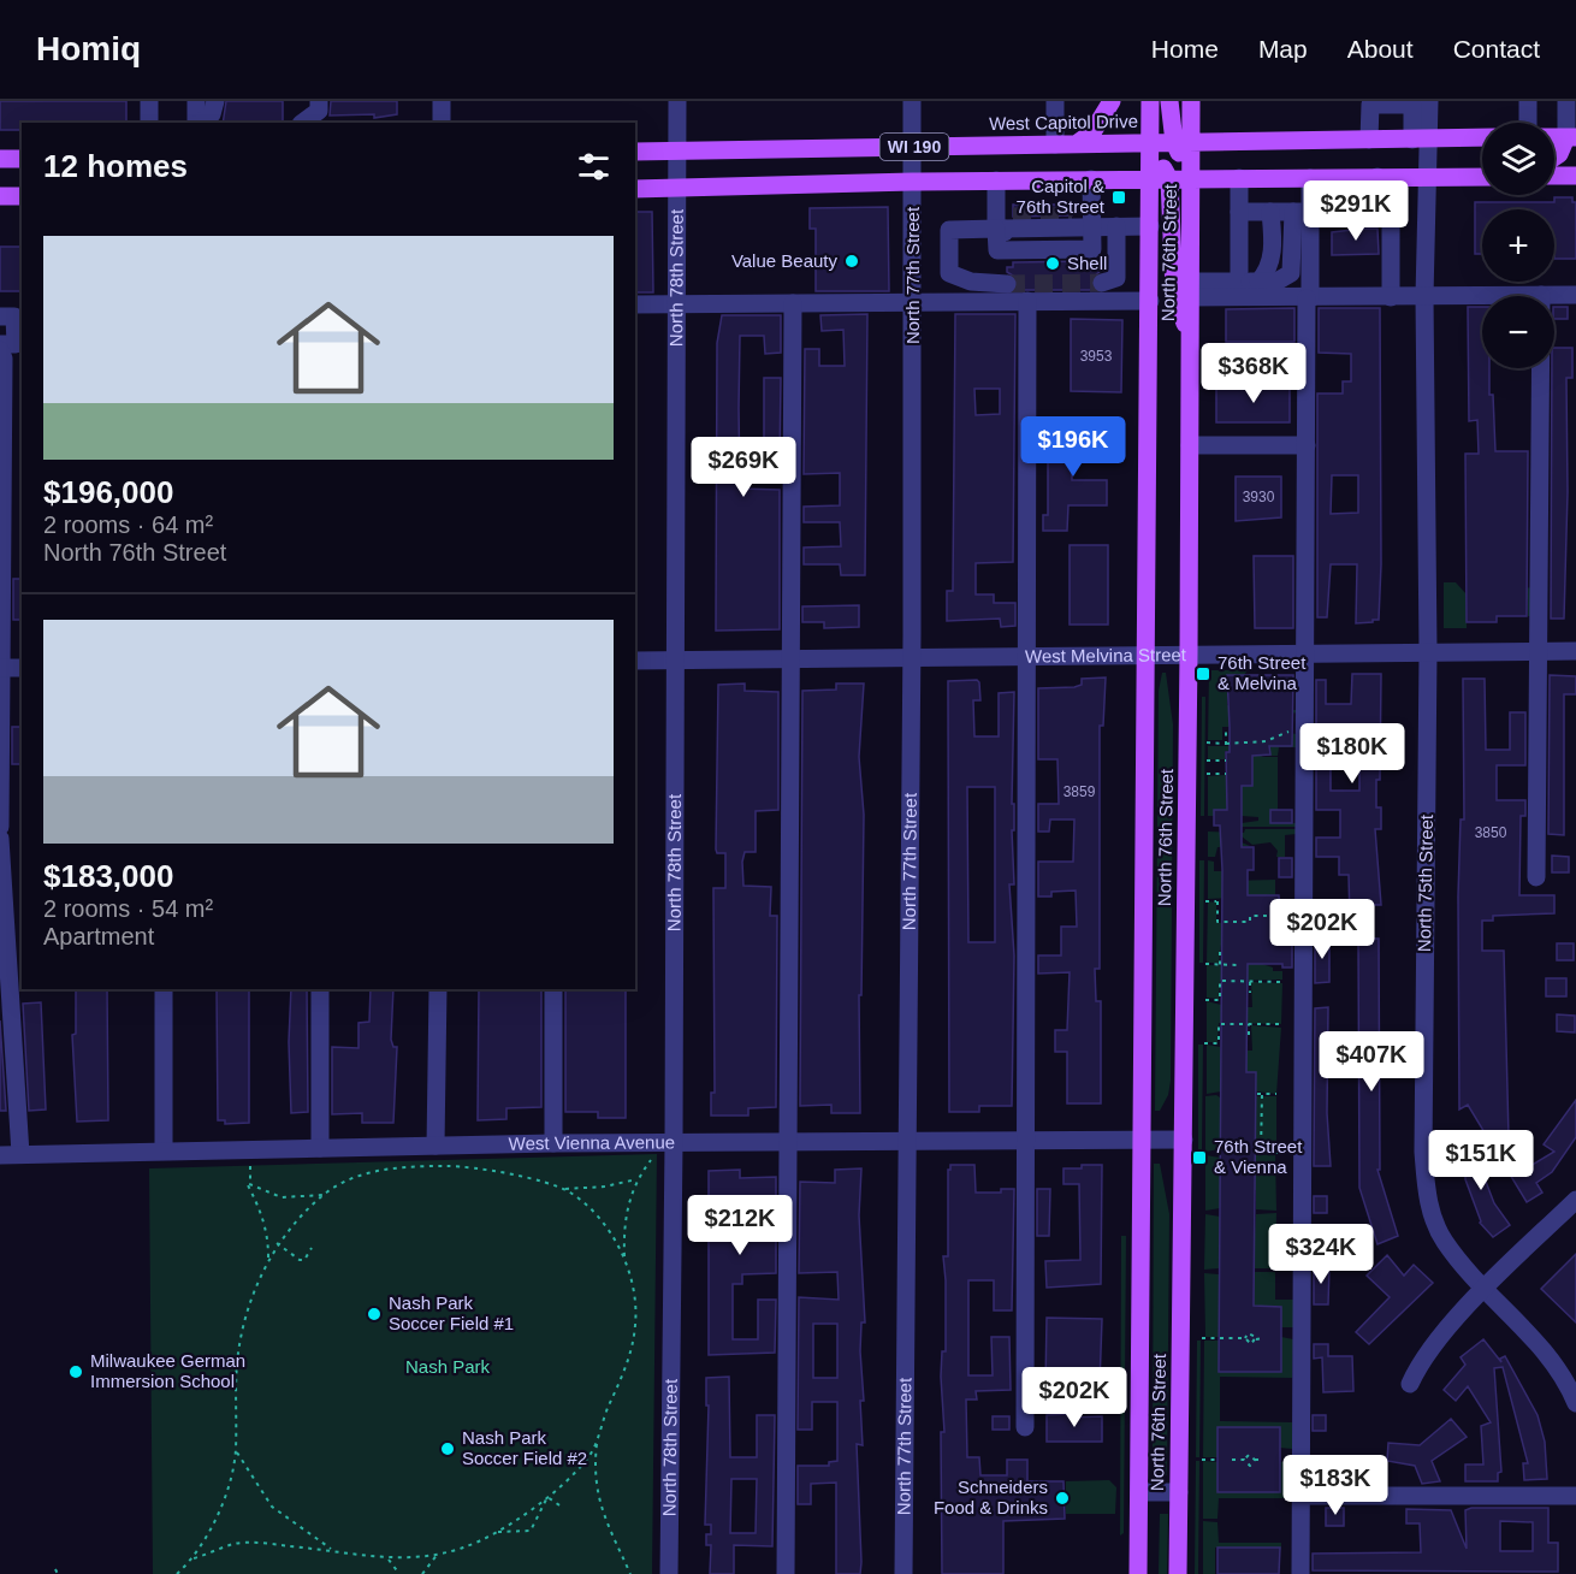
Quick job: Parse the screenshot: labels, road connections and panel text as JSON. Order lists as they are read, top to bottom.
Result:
{
  "streets": {
    "main road": ["West Capitol Drive", "WI 190", "North 76th Street"],
    "street": [
      "North 77th Street",
      "North 78th Street",
      "West Melvina Street",
      "North 75th Street",
      "West Vienna Avenue"
    ]
  },
  "crossings": [
    ["West Capitol Drive", "North 76th Street"],
    ["West Capitol Drive", "North 77th Street"],
    ["West Capitol Drive", "North 78th Street"],
    ["West Capitol Drive", "North 75th Street"],
    ["WI 190", "North 76th Street"],
    ["WI 190", "North 77th Street"],
    ["WI 190", "North 78th Street"],
    ["WI 190", "North 75th Street"],
    ["North 76th Street", "West Melvina Street"],
    ["North 76th Street", "West Vienna Avenue"],
    ["North 77th Street", "West Melvina Street"],
    ["North 77th Street", "West Vienna Avenue"],
    ["North 78th Street", "West Melvina Street"],
    ["North 78th Street", "West Vienna Avenue"],
    ["West Melvina Street", "North 75th Street"]
  ],
  "parks": ["Nash Park"],
  "places": {
    "transit": ["Capitol & 76th Street", "76th Street & Melvina", "76th Street & Vienna"],
    "other": [
      "Value Beauty",
      "Shell",
      "Nash Park Soccer Field #1",
      "Milwaukee German Immersion School",
      "Nash Park Soccer Field #2",
      "Schneiders Food & Drinks"
    ]
  },
  "house_numbers": [
    "3953",
    "3930",
    "3859",
    "3850"
  ],
  "page": {
    "header": "Homiq",
    "nav": [
      "Home",
      "Map",
      "About",
      "Contact"
    ],
    "map_buttons": ["+", "−"],
    "heading": "12 homes",
    "price": [
      "$291K",
      "$368K",
      "$196K",
      "$269K",
      "$180K",
      "$202K",
      "$407K",
      "$151K",
      "$212K",
      "$324K",
      "$202K",
      "$183K"
    ],
    "list": [
      {
        "name": "$196,000",
        "note": "2 rooms · 64 m² · North 76th Street"
      },
      {
        "name": "$183,000",
        "note": "2 rooms · 54 m² · Apartment"
      }
    ]
  }
}
